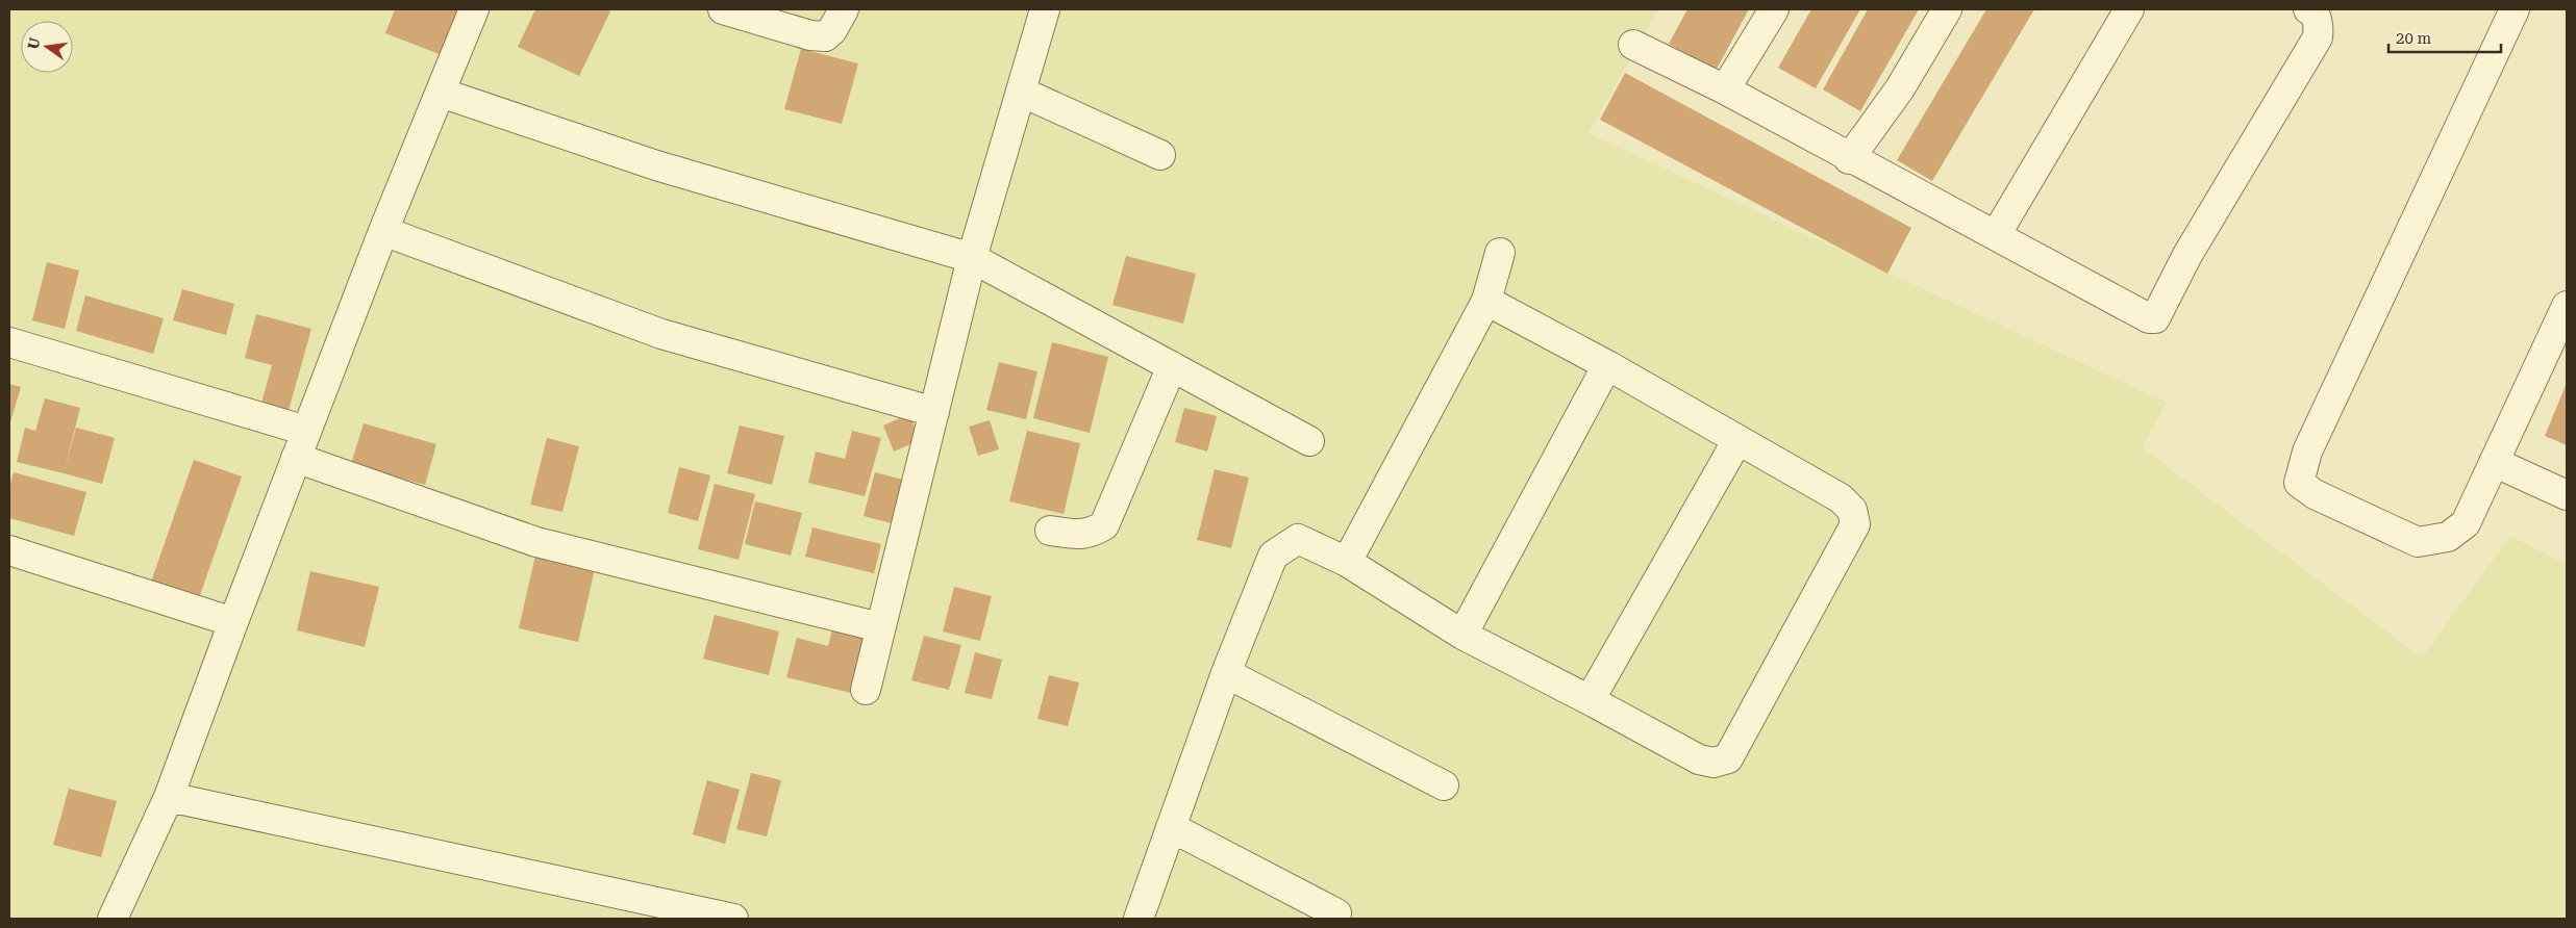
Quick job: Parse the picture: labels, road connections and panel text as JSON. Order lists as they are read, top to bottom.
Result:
{
  "scale_bar": "20 m",
  "north": "left"
}
